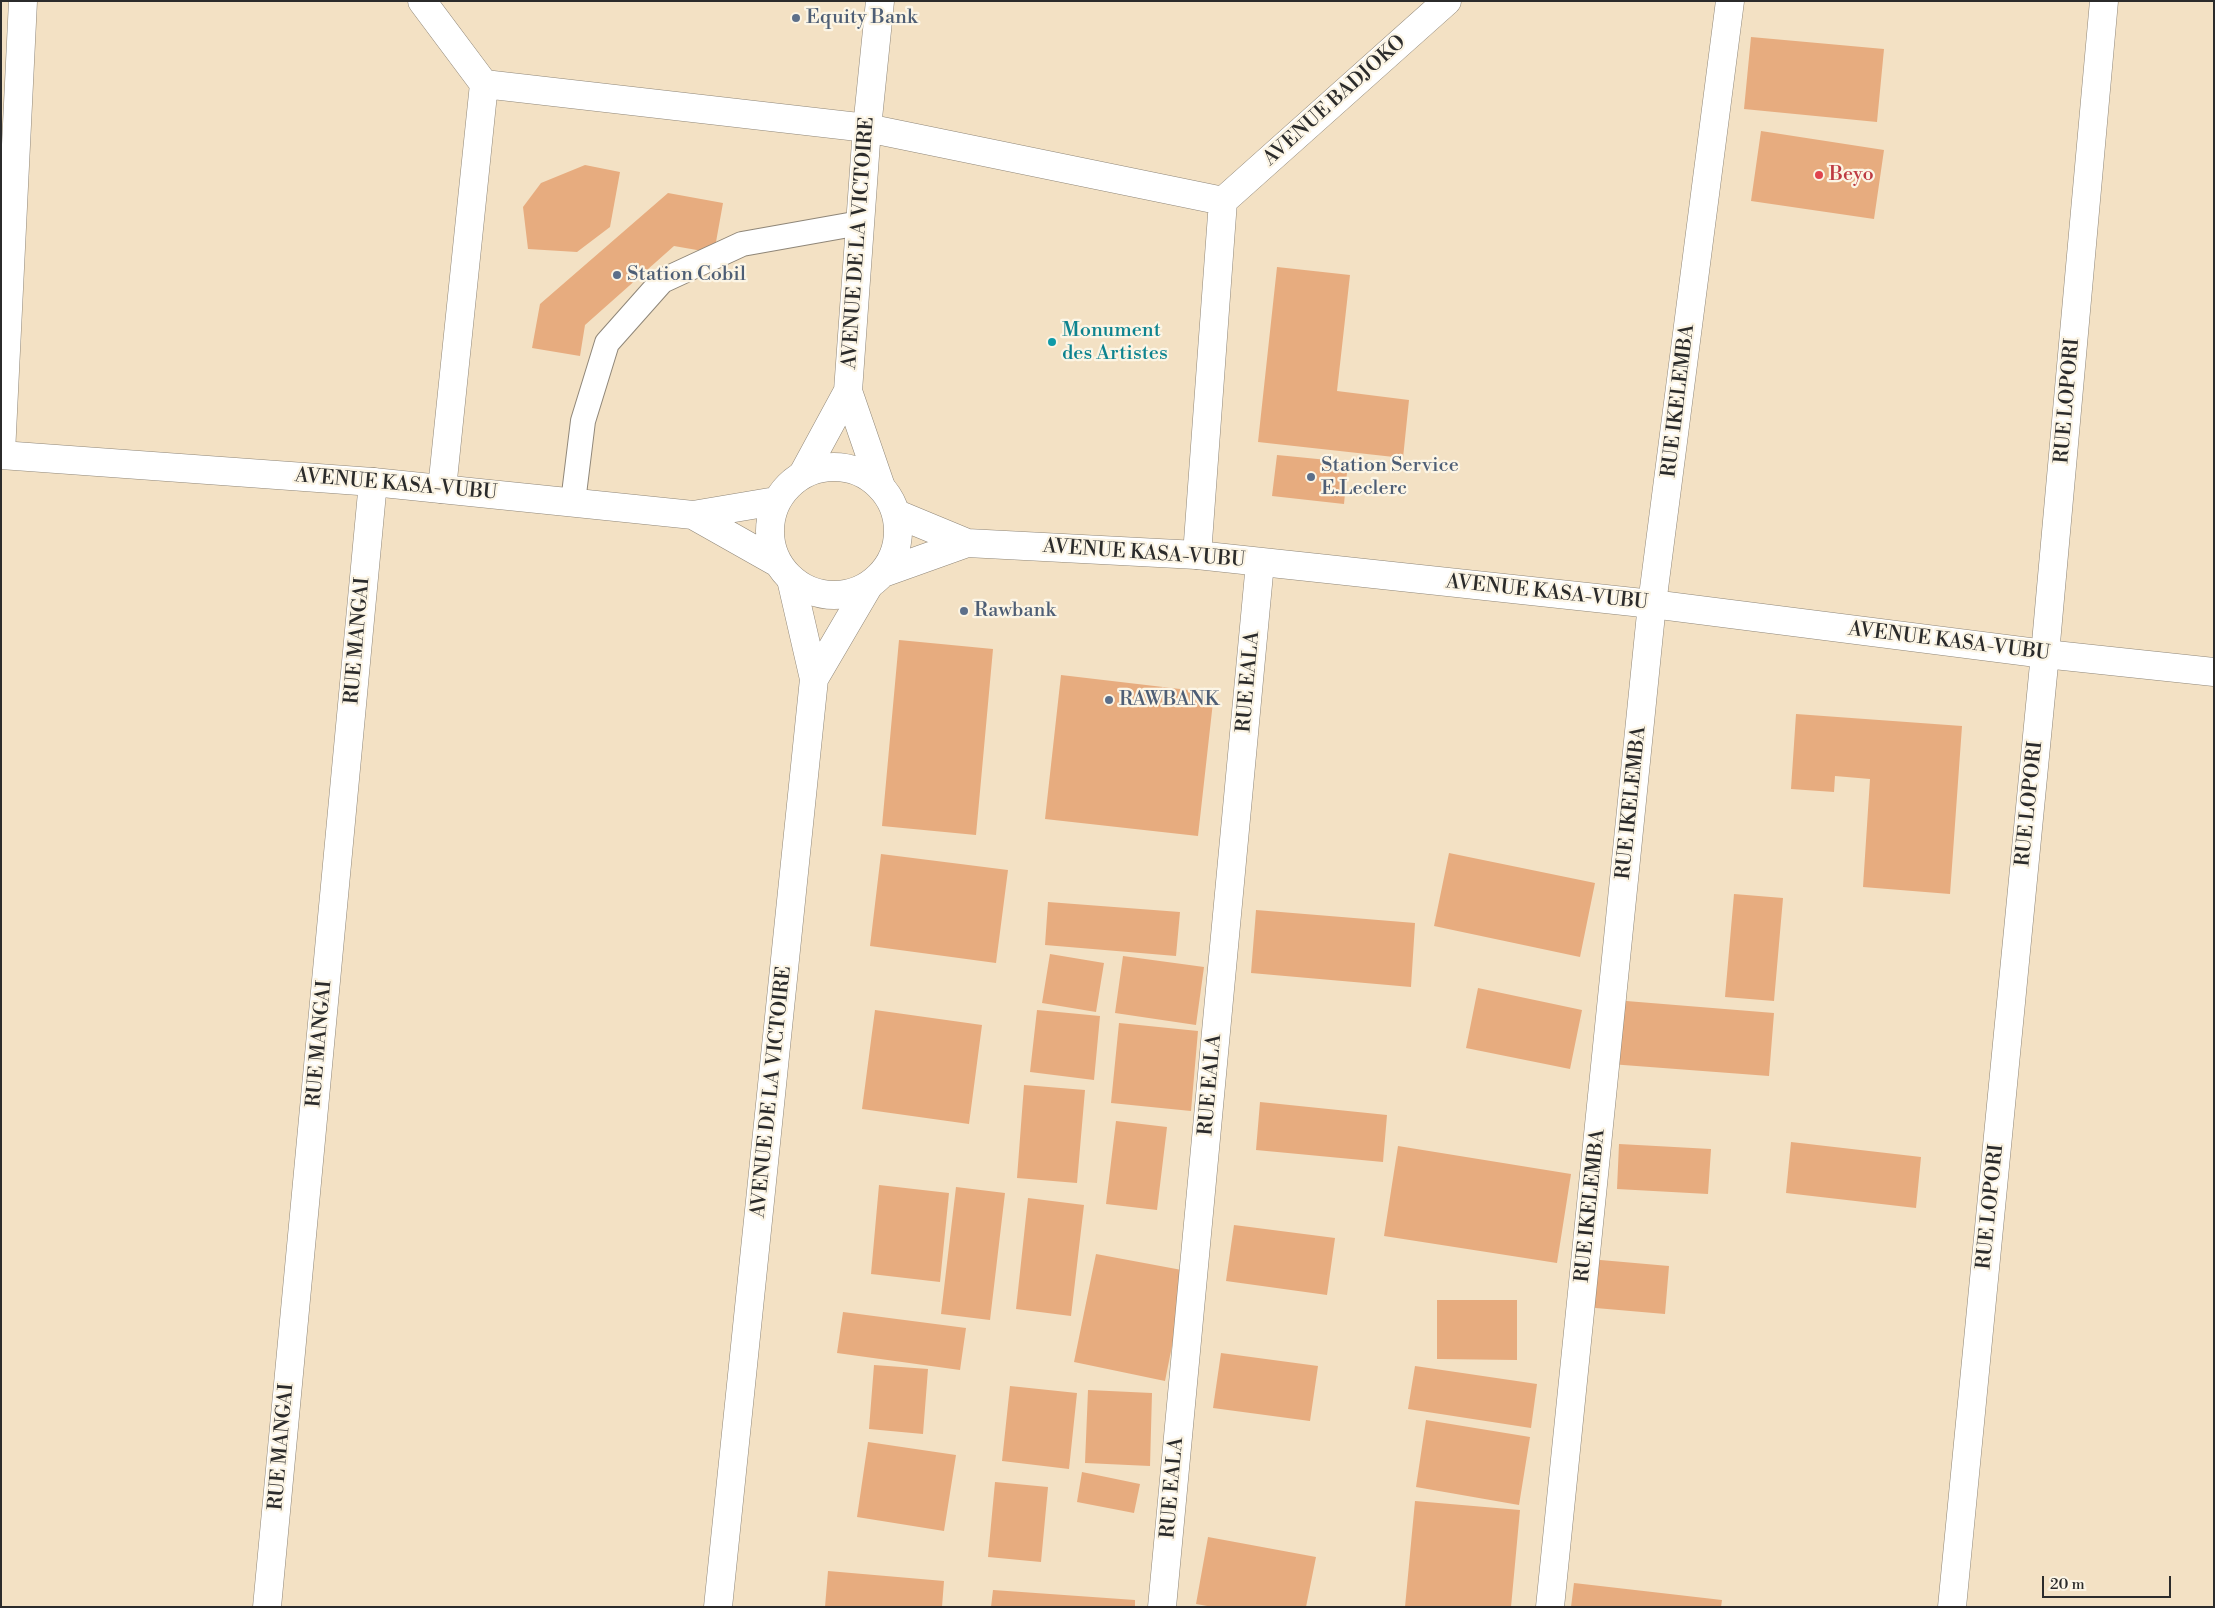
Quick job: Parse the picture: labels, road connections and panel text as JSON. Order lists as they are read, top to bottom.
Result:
{
  "streets": {
    "street": [
      "AVENUE BADJOKO",
      "AVENUE DE LA VICTOIRE",
      "RUE IKELEMBA",
      "RUE LOPORI",
      "AVENUE KASA-VUBU",
      "RUE MANGAI",
      "RUE EALA"
    ]
  },
  "crossings": [
    ["AVENUE DE LA VICTOIRE", "AVENUE KASA-VUBU"],
    ["RUE IKELEMBA", "AVENUE KASA-VUBU"],
    ["RUE LOPORI", "AVENUE KASA-VUBU"],
    ["AVENUE KASA-VUBU", "RUE MANGAI"],
    ["AVENUE KASA-VUBU", "RUE EALA"]
  ],
  "places": [
    "Equity Bank",
    "Beyo",
    "Station Cobil",
    "Monument des Artistes",
    "Station Service E.Leclerc",
    "Rawbank",
    "RAWBANK"
  ],
  "scale_bar": "20 m"
}
